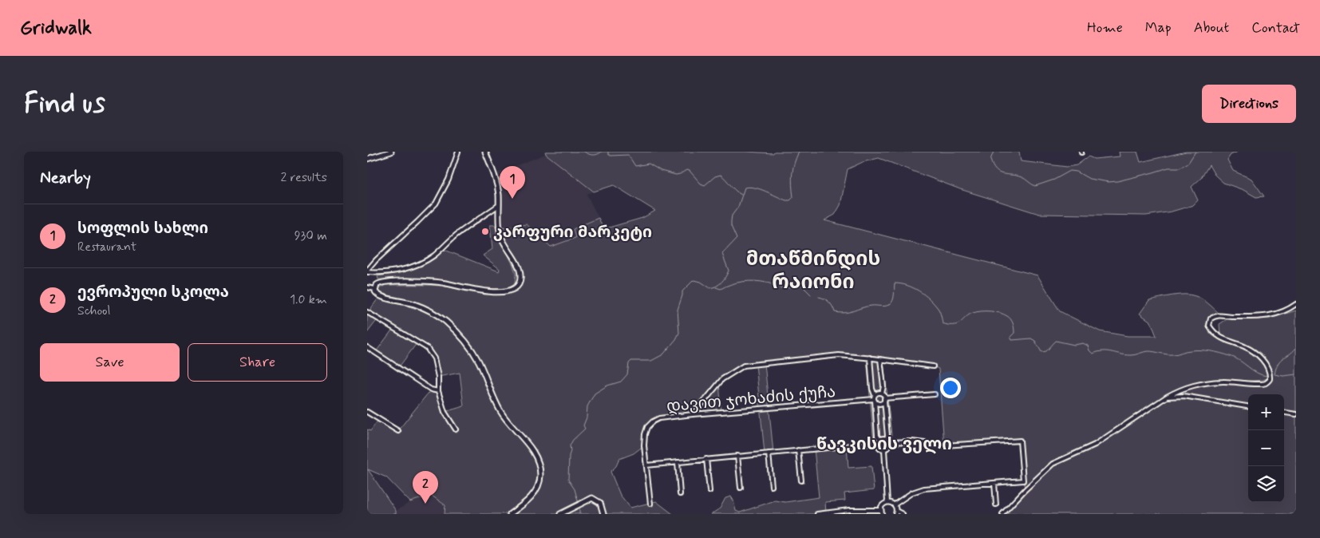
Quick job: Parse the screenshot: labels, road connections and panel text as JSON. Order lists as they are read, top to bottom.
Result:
{
  "streets": {
    "street": ["დავით ჯოხაძის ქუჩა"]
  },
  "districts": ["მთაწმინდის რაიონი", "წავკისის ველი"],
  "places": ["კარფური მარკეტი"],
  "page": {
    "header": "Gridwalk",
    "nav": [
      "Home",
      "Map",
      "About",
      "Contact"
    ],
    "buttons": [
      "Directions",
      ["Save", "Share"]
    ],
    "title": "Find us",
    "heading": ["Nearby", "2 results"],
    "pins": ["1", "2"],
    "list": [
      {
        "mark": "1",
        "name": "სოფლის სახლი",
        "note": "Restaurant",
        "value": "930 m"
      },
      {
        "mark": "2",
        "name": "ევროპული სკოლა",
        "note": "School",
        "value": "1.0 km"
      }
    ],
    "map_buttons": ["+", "−"]
  }
}
